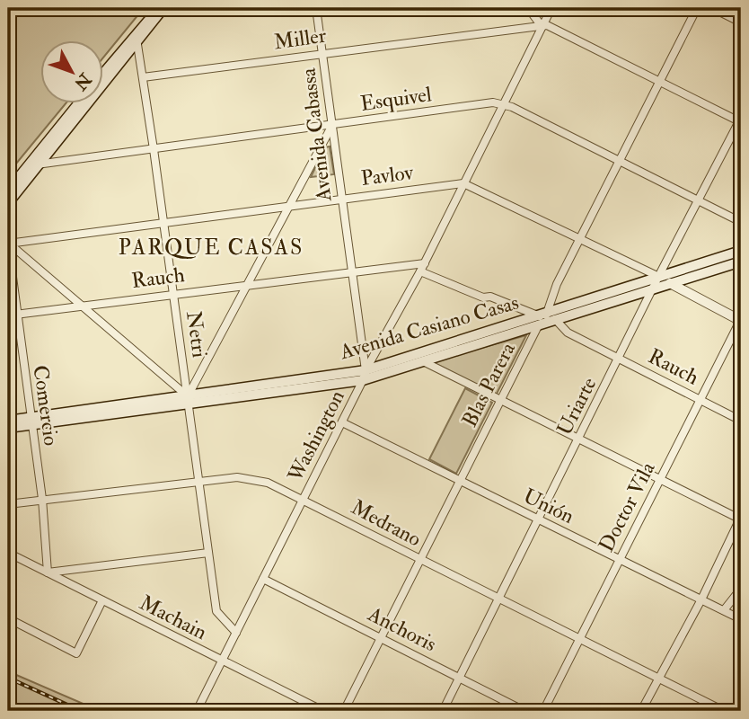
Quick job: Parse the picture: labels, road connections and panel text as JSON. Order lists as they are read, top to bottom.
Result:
{
  "streets": {
    "main road": ["Avenida Casiano Casas"],
    "street": [
      "Miller",
      "Esquivel",
      "Avenida Cabassa",
      "Pavlov",
      "Rauch",
      "Netri",
      "Blas Parera",
      "Comercio",
      "Uriarte",
      "Washington",
      "Unión",
      "Doctor Vila",
      "Medrano",
      "Machain",
      "Anchoris"
    ]
  },
  "crossings": [
    ["Miller", "Avenida Cabassa"],
    ["Miller", "Netri"],
    ["Miller", "Blas Parera"],
    ["Miller", "Uriarte"],
    ["Miller", "Washington"],
    ["Esquivel", "Avenida Cabassa"],
    ["Esquivel", "Netri"],
    ["Esquivel", "Blas Parera"],
    ["Esquivel", "Uriarte"],
    ["Esquivel", "Washington"],
    ["Avenida Cabassa", "Pavlov"],
    ["Avenida Cabassa", "Rauch"],
    ["Avenida Cabassa", "Avenida Casiano Casas"],
    ["Avenida Cabassa", "Washington"],
    ["Pavlov", "Netri"],
    ["Pavlov", "Comercio"],
    ["Pavlov", "Washington"],
    ["Rauch", "Avenida Casiano Casas"],
    ["Rauch", "Netri"],
    ["Rauch", "Blas Parera"],
    ["Rauch", "Comercio"],
    ["Rauch", "Uriarte"],
    ["Rauch", "Washington"],
    ["Rauch", "Doctor Vila"],
    ["Avenida Casiano Casas", "Netri"],
    ["Avenida Casiano Casas", "Blas Parera"],
    ["Avenida Casiano Casas", "Comercio"],
    ["Avenida Casiano Casas", "Uriarte"],
    ["Avenida Casiano Casas", "Washington"],
    ["Netri", "Washington"],
    ["Netri", "Medrano"],
    ["Blas Parera", "Unión"],
    ["Blas Parera", "Medrano"],
    ["Blas Parera", "Anchoris"],
    ["Comercio", "Medrano"],
    ["Comercio", "Machain"],
    ["Uriarte", "Unión"],
    ["Uriarte", "Medrano"],
    ["Uriarte", "Anchoris"],
    ["Washington", "Unión"],
    ["Washington", "Medrano"],
    ["Washington", "Machain"],
    ["Washington", "Anchoris"],
    ["Unión", "Doctor Vila"],
    ["Doctor Vila", "Medrano"]
  ],
  "districts": ["PARQUE CASAS"],
  "north": "bottom right"
}
